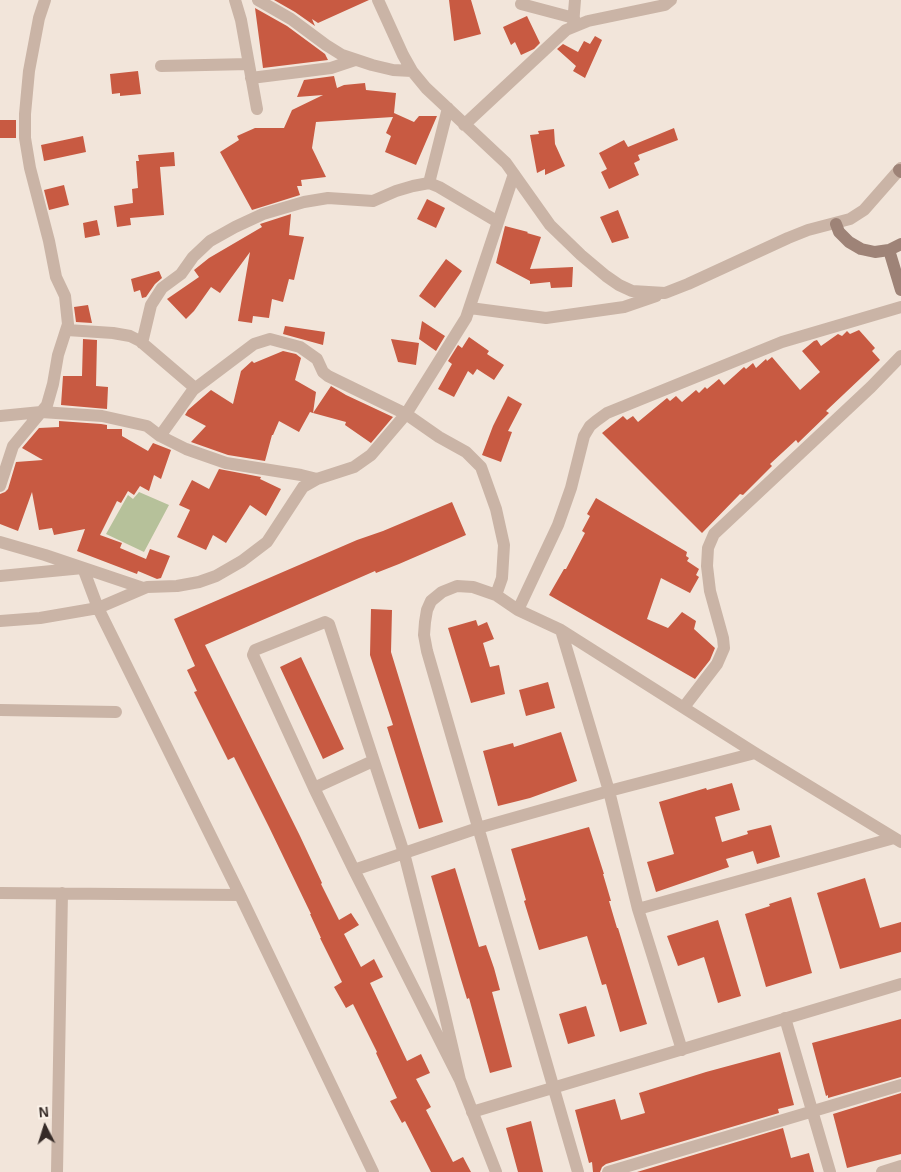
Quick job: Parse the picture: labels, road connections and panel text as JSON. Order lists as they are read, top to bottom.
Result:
{
  "north": "top"
}
